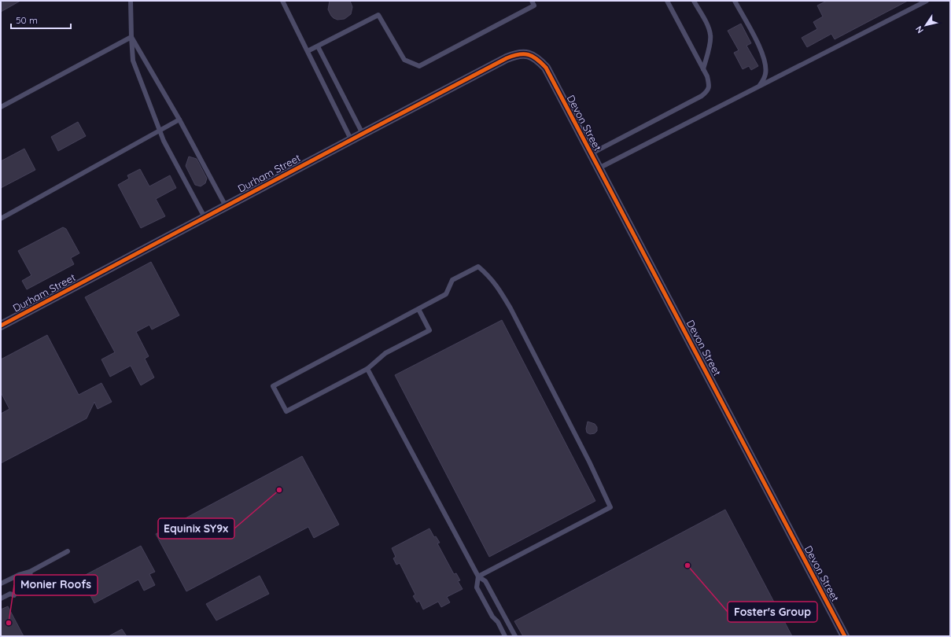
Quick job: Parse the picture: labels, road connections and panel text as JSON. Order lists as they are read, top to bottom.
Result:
{
  "streets": {
    "street": ["Devon Street", "Durham Street"]
  },
  "crossings": [
    ["Devon Street", "Durham Street"]
  ],
  "places": ["Equinix SY9x", "Foster's Group", "Monier Roofs"],
  "scale_bar": "50 m",
  "north": "bottom left"
}
